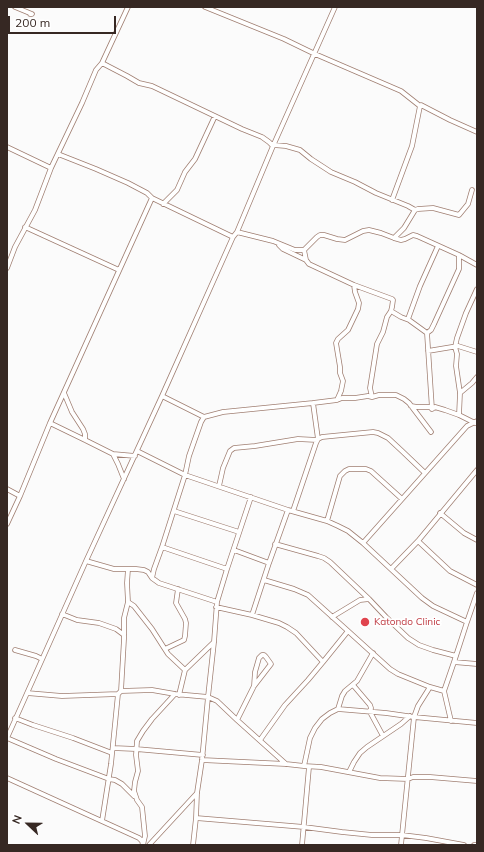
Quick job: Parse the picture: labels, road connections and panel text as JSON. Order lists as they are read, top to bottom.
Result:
{
  "places": ["Katondo Clinic"],
  "scale_bar": "200 m",
  "north": "left"
}
